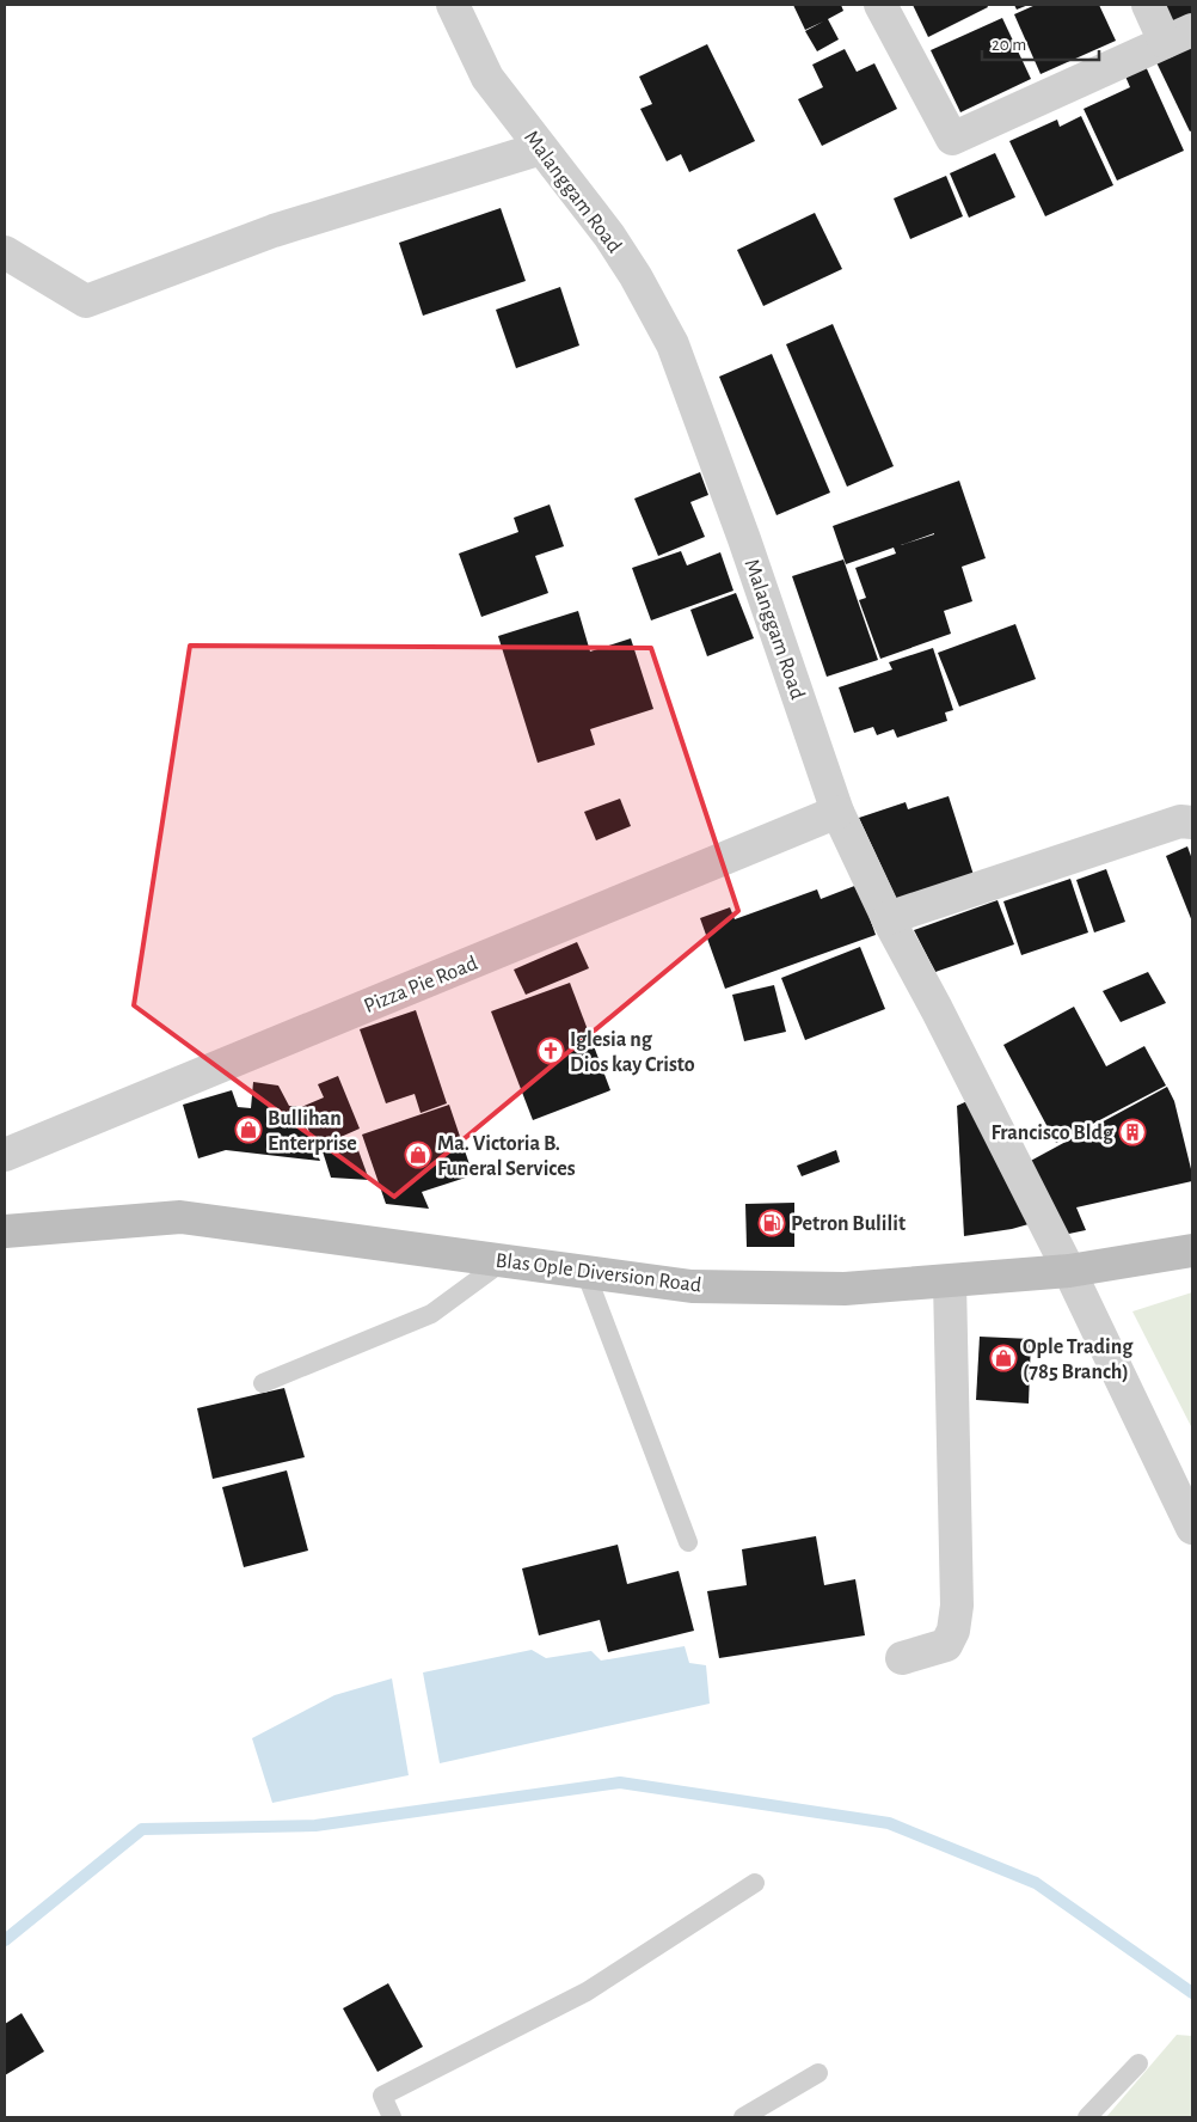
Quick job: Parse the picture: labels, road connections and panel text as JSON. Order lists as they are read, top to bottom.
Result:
{
  "streets": {
    "main road": ["Blas Ople Diversion Road"],
    "street": ["Malanggam Road", "Pizza Pie Road"]
  },
  "crossings": [
    ["Malanggam Road", "Pizza Pie Road"],
    ["Malanggam Road", "Blas Ople Diversion Road"]
  ],
  "places": {
    "church": ["Iglesia ng Dios kay Cristo"],
    "shop": ["Bullihan Enterprise", "Ma. Victoria B. Funeral Services", "Ople Trading (785 Branch)"],
    "building": ["Francisco Bldg"],
    "fuel station": ["Petron Bulilit"]
  },
  "scale_bar": "20 m"
}
